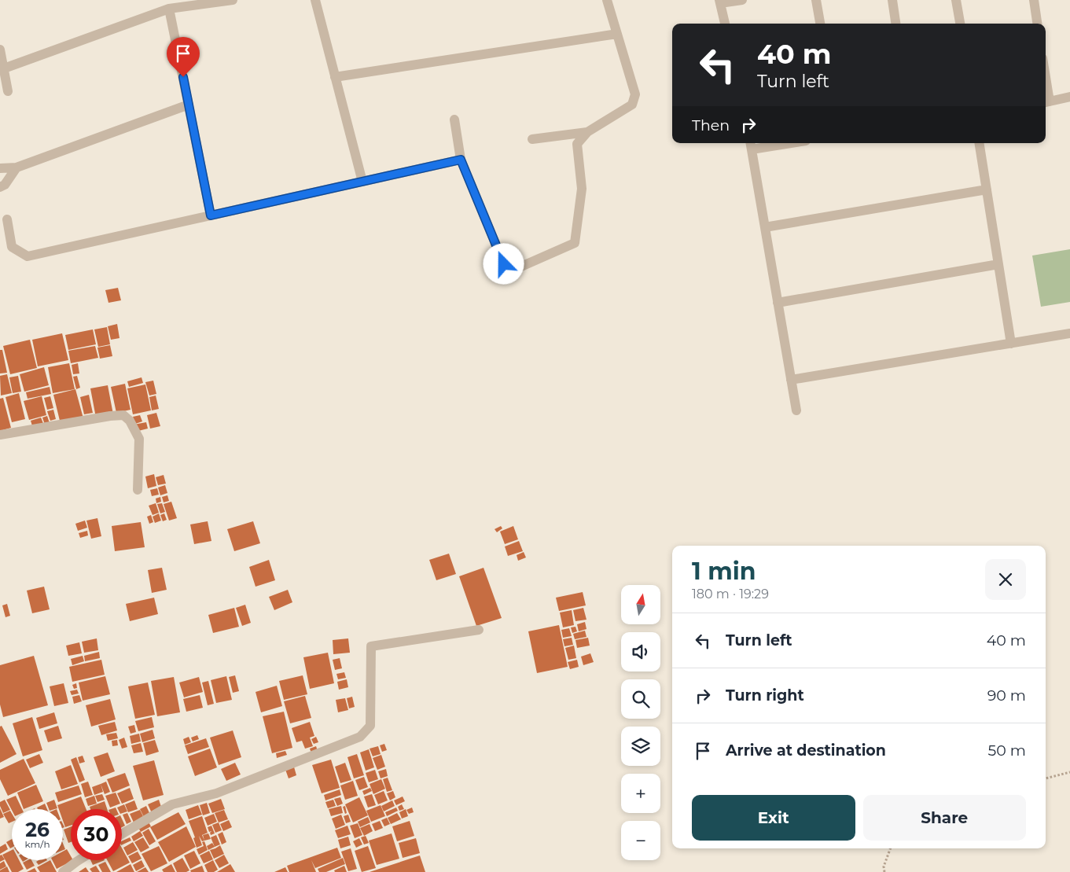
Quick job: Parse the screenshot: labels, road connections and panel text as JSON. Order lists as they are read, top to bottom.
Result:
{
  "north": "top",
  "page": {
    "turn": ["40 m", "Turn left"],
    "then": "Then",
    "heading": ["1 min", "180 m · 19:29"],
    "map_buttons": ["+", "−"],
    "list": [
      {
        "name": "Turn left",
        "value": "40 m"
      },
      {
        "name": "Turn right",
        "value": "90 m"
      },
      {
        "name": "Arrive at destination",
        "value": "50 m"
      }
    ],
    "buttons": ["Exit", "Share"],
    "speed": "26 km/h",
    "limit": "30"
  }
}
